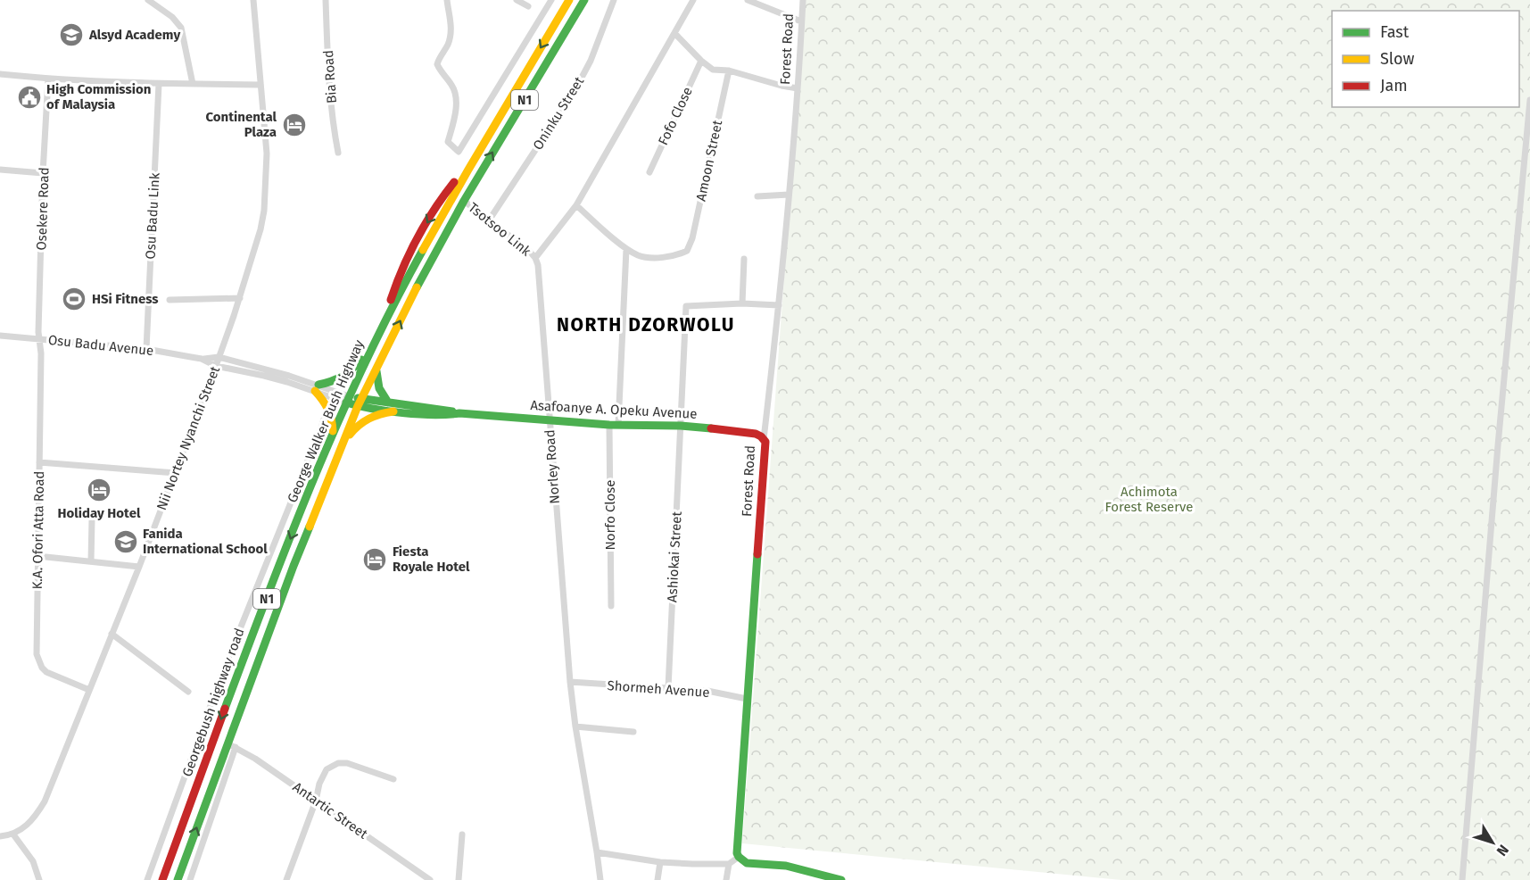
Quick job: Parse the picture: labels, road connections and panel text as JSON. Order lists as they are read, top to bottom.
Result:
{
  "streets": {
    "main road": [
      "Forest Road",
      "N1",
      "Asafoanye A. Opeku Avenue",
      "George Walker Bush Highway"
    ],
    "street": [
      "Bia Road",
      "Oninku Street",
      "Fofo Close",
      "Amoon Street",
      "Osekere Road",
      "Osu Badu Link",
      "Tsotsoo Link",
      "Osu Badu Avenue",
      "Nii Nortey Nyanchi Street",
      "Norley Road",
      "Norfo Close",
      "K.A. Ofori Atta Road",
      "Ashiokai Street",
      "Shormeh Avenue",
      "Georgebush highway road",
      "Antartic Street"
    ]
  },
  "crossings": [
    ["Forest Road", "Asafoanye A. Opeku Avenue"],
    ["Forest Road", "Shormeh Avenue"],
    ["Oninku Street", "Tsotsoo Link"],
    ["Amoon Street", "Norfo Close"],
    ["Osekere Road", "Osu Badu Avenue"],
    ["Osekere Road", "K.A. Ofori Atta Road"],
    ["Osu Badu Link", "Osu Badu Avenue"],
    ["Tsotsoo Link", "George Walker Bush Highway"],
    ["Tsotsoo Link", "Norley Road"],
    ["Osu Badu Avenue", "George Walker Bush Highway"],
    ["Osu Badu Avenue", "Nii Nortey Nyanchi Street"],
    ["Osu Badu Avenue", "K.A. Ofori Atta Road"],
    ["Asafoanye A. Opeku Avenue", "George Walker Bush Highway"],
    ["Asafoanye A. Opeku Avenue", "Norley Road"],
    ["Asafoanye A. Opeku Avenue", "Norfo Close"],
    ["Asafoanye A. Opeku Avenue", "Ashiokai Street"],
    ["George Walker Bush Highway", "Antartic Street"],
    ["Nii Nortey Nyanchi Street", "K.A. Ofori Atta Road"],
    ["Norley Road", "Shormeh Avenue"],
    ["Ashiokai Street", "Shormeh Avenue"]
  ],
  "districts": ["NORTH DZORWOLU"],
  "parks": ["Achimota Forest Reserve"],
  "places": {
    "school or university": ["Alsyd Academy", "Fanida International School"],
    "public building": ["High Commission of Malaysia"],
    "hotel": ["Continental Plaza", "Holiday Hotel", "Fiesta Royale Hotel"],
    "sports": ["HSi Fitness"]
  },
  "legend": ["Fast", "Slow", "Jam"],
  "north": "bottom right"
}
